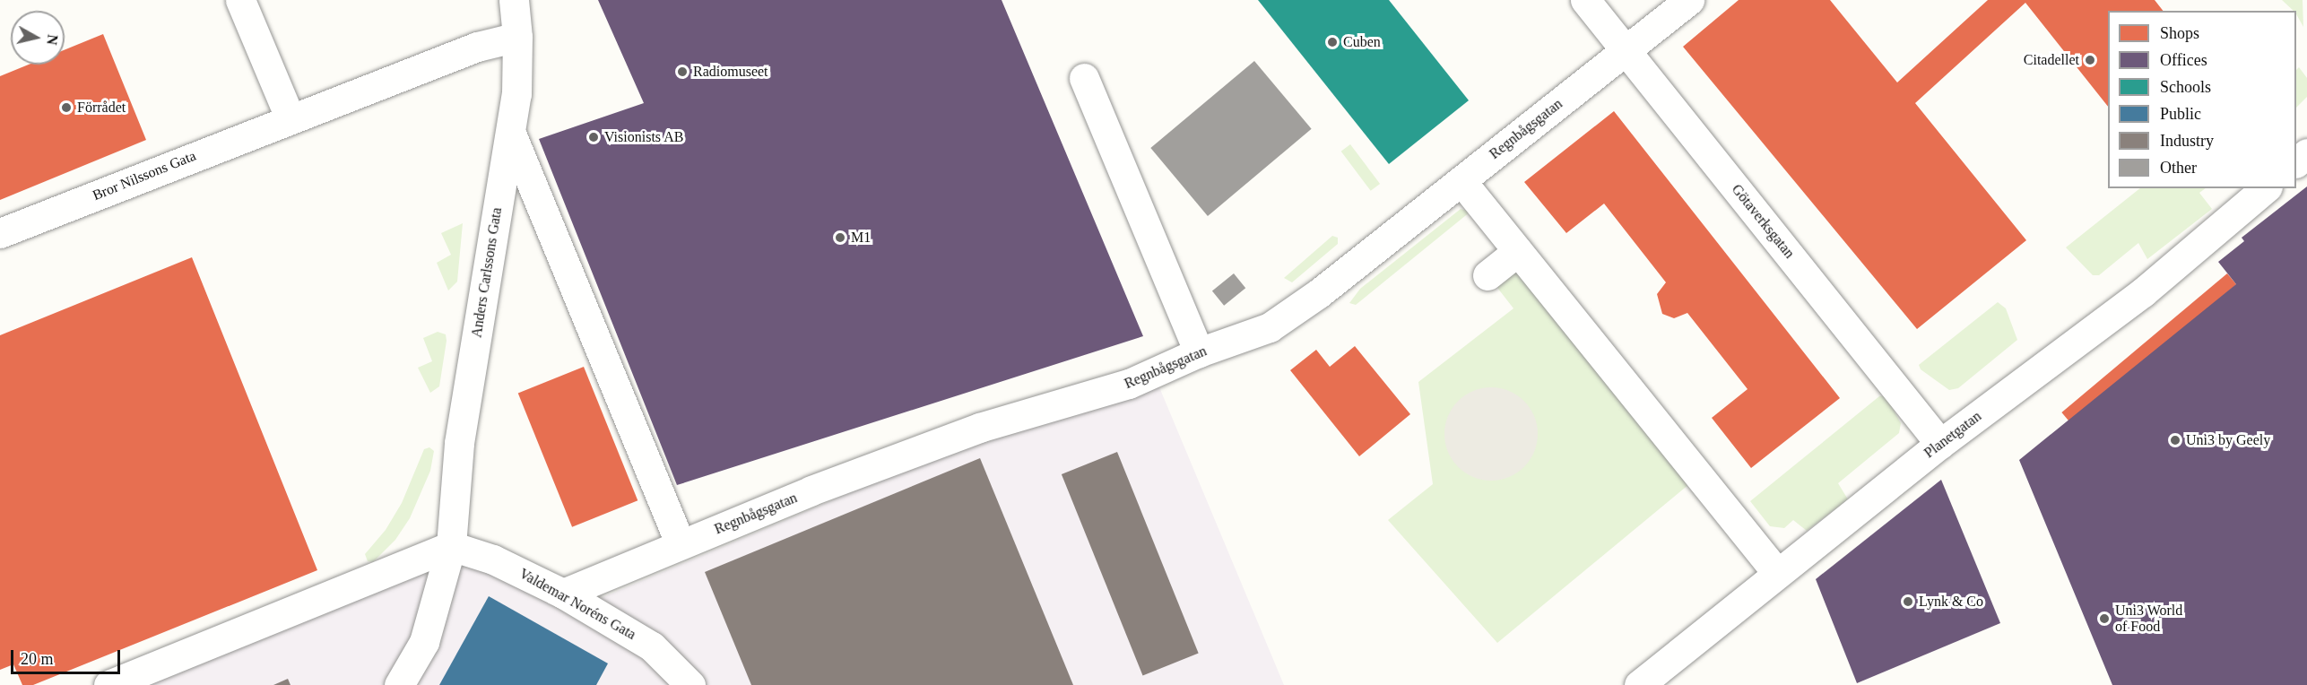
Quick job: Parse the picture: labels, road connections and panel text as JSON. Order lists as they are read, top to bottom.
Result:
{
  "streets": {
    "street": [
      "Regnbågsgatan",
      "Bror Nilssons Gata",
      "Götaverksgatan",
      "Anders Carlssons Gata",
      "Planetgatan",
      "Valdemar Noréns Gata"
    ]
  },
  "crossings": [
    ["Regnbågsgatan", "Götaverksgatan"],
    ["Regnbågsgatan", "Valdemar Noréns Gata"],
    ["Bror Nilssons Gata", "Anders Carlssons Gata"],
    ["Götaverksgatan", "Planetgatan"],
    ["Anders Carlssons Gata", "Valdemar Noréns Gata"]
  ],
  "places": [
    "Cuben",
    "Citadellet",
    "Radiomuseet",
    "Förrådet",
    "Visionists AB",
    "M1",
    "Uni3 by Geely",
    "Lynk & Co",
    "Uni3 World of Food"
  ],
  "legend": [
    "Shops",
    "Offices",
    "Schools",
    "Public",
    "Industry",
    "Other"
  ],
  "scale_bar": "20 m",
  "north": "right"
}
